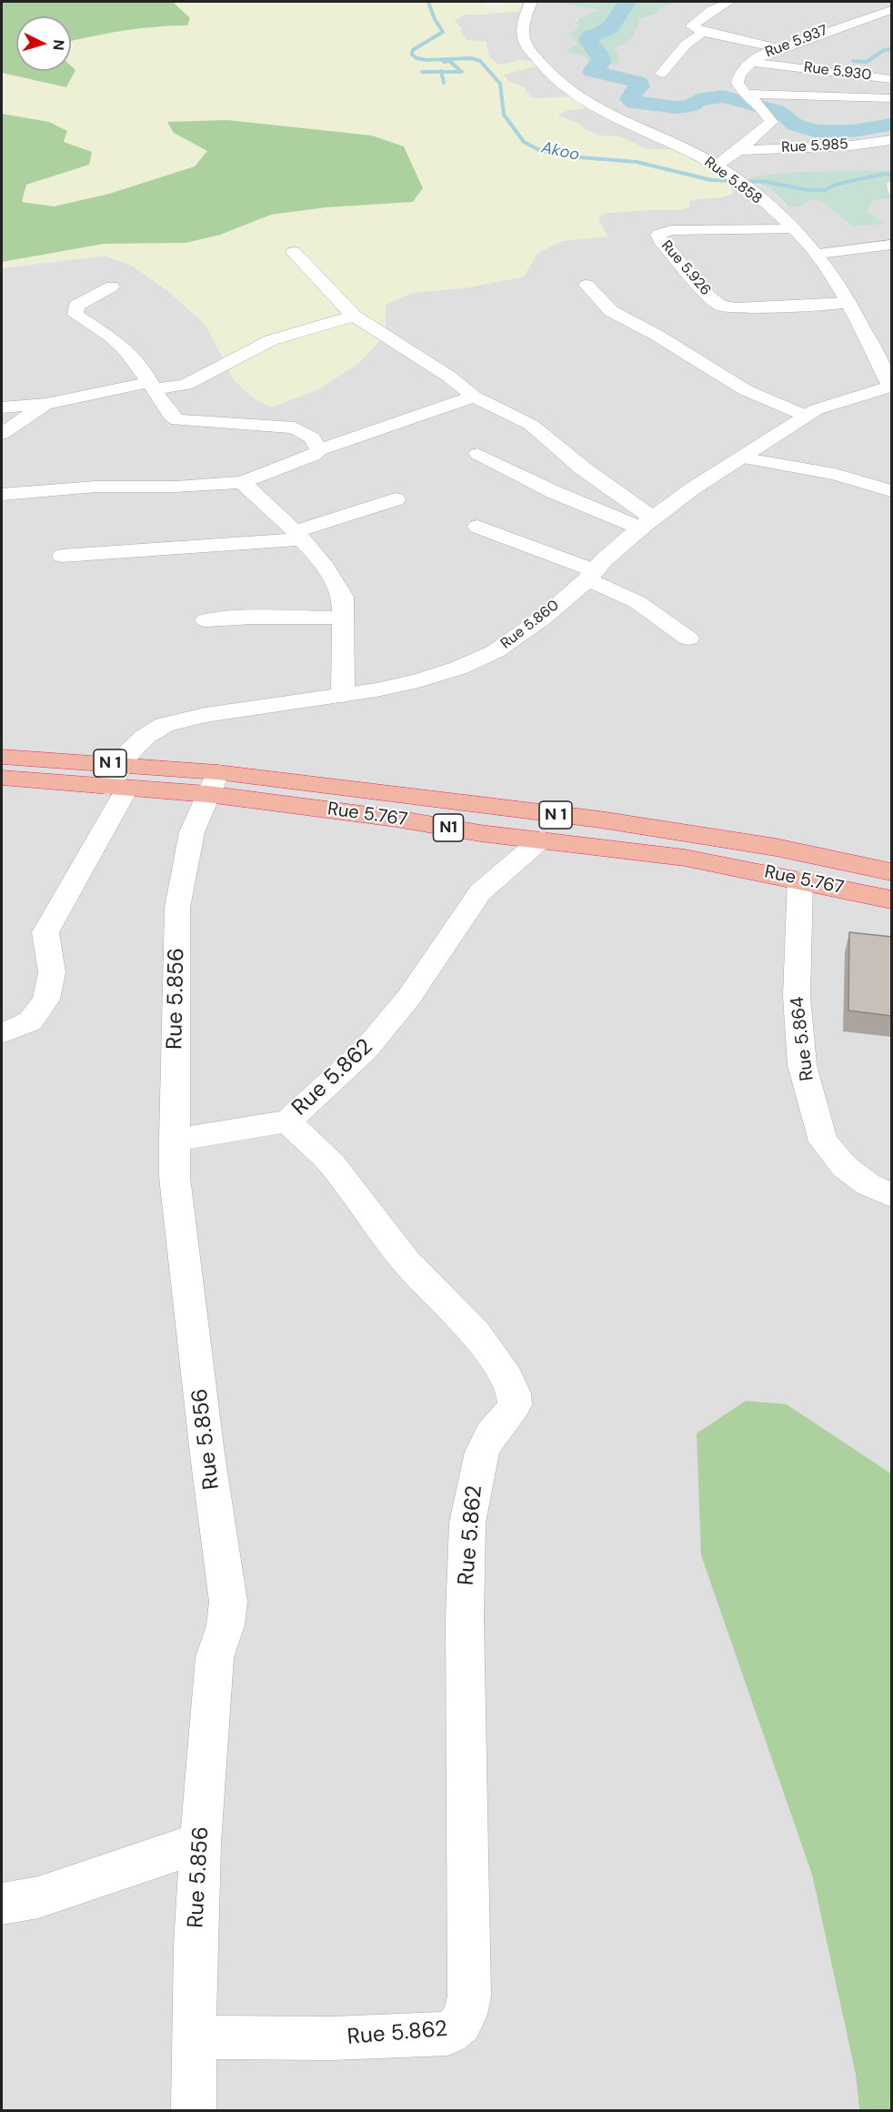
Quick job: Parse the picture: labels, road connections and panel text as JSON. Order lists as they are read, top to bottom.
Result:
{
  "streets": {
    "highway": ["N 1", "Rue 5.767", "N1"],
    "street": [
      "Rue 5.937",
      "Rue 5.930",
      "Rue 5.985",
      "Rue 5.858",
      "Rue 5.926",
      "Rue 5.860",
      "Rue 5.856",
      "Rue 5.864",
      "Rue 5.862"
    ]
  },
  "crossings": [
    ["Rue 5.937", "Rue 5.930"],
    ["Rue 5.858", "Rue 5.926"],
    ["Rue 5.858", "Rue 5.860"],
    ["Rue 5.860", "N 1"],
    ["Rue 5.860", "Rue 5.767"],
    ["N 1", "Rue 5.767"],
    ["N 1", "Rue 5.856"],
    ["Rue 5.767", "Rue 5.856"],
    ["Rue 5.767", "Rue 5.864"],
    ["Rue 5.767", "Rue 5.862"],
    ["Rue 5.856", "Rue 5.862"]
  ],
  "water": ["Akoo"],
  "north": "right"
}
